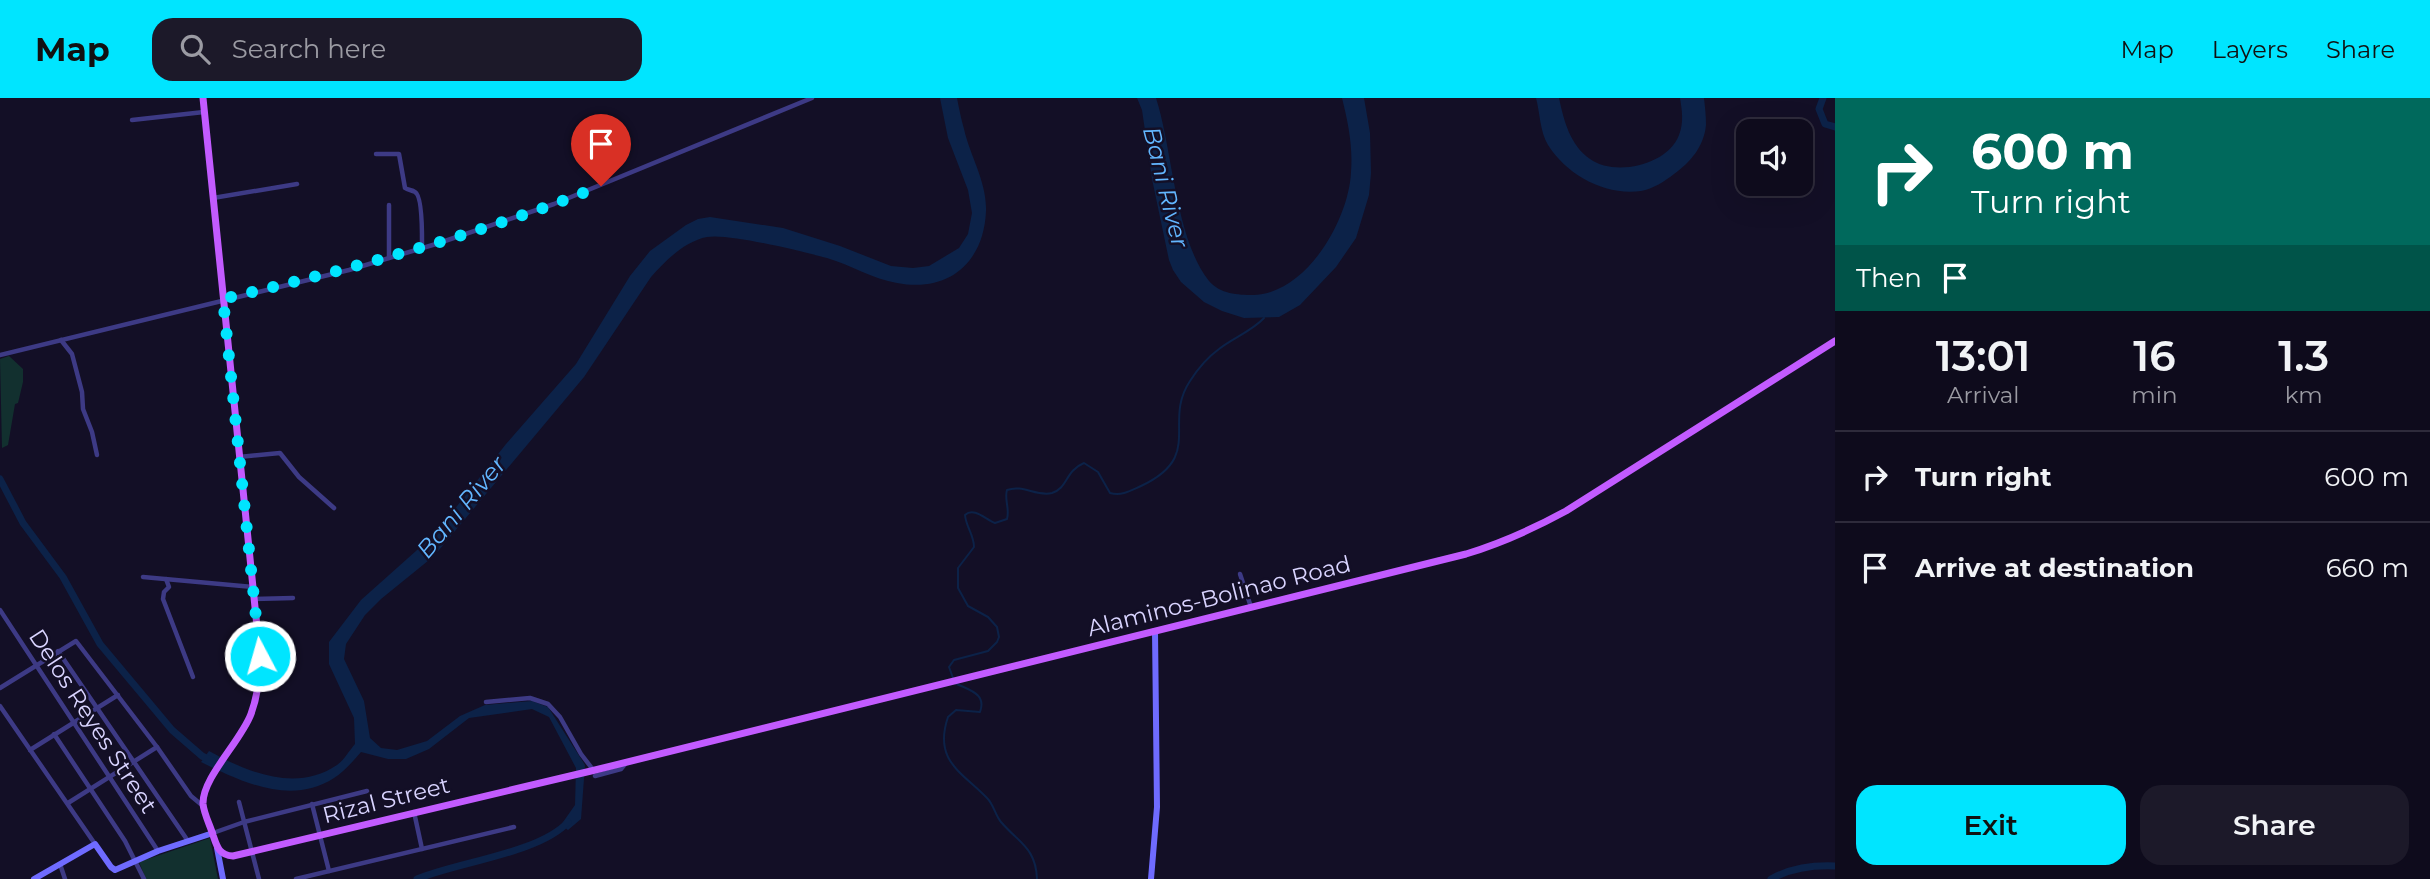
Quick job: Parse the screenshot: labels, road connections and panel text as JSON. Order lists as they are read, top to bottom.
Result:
{
  "streets": {
    "main road": ["Alaminos-Bolinao Road", "Rizal Street"],
    "street": ["Delos Reyes Street"]
  },
  "crossings": [
    ["Alaminos-Bolinao Road", "Rizal Street"]
  ],
  "water": ["Bani River"],
  "page": {
    "header": "Map",
    "search": "Search here",
    "nav": ["Map", "Layers", "Share"],
    "turn": ["600 m", "Turn right"],
    "then": "Then",
    "eta": [
      "13:01",
      "Arrival",
      "16",
      "min",
      "1.3",
      "km"
    ],
    "list": [
      {
        "name": "Turn right",
        "value": "600 m"
      },
      {
        "name": "Arrive at destination",
        "value": "660 m"
      }
    ],
    "buttons": ["Exit", "Share"]
  }
}
